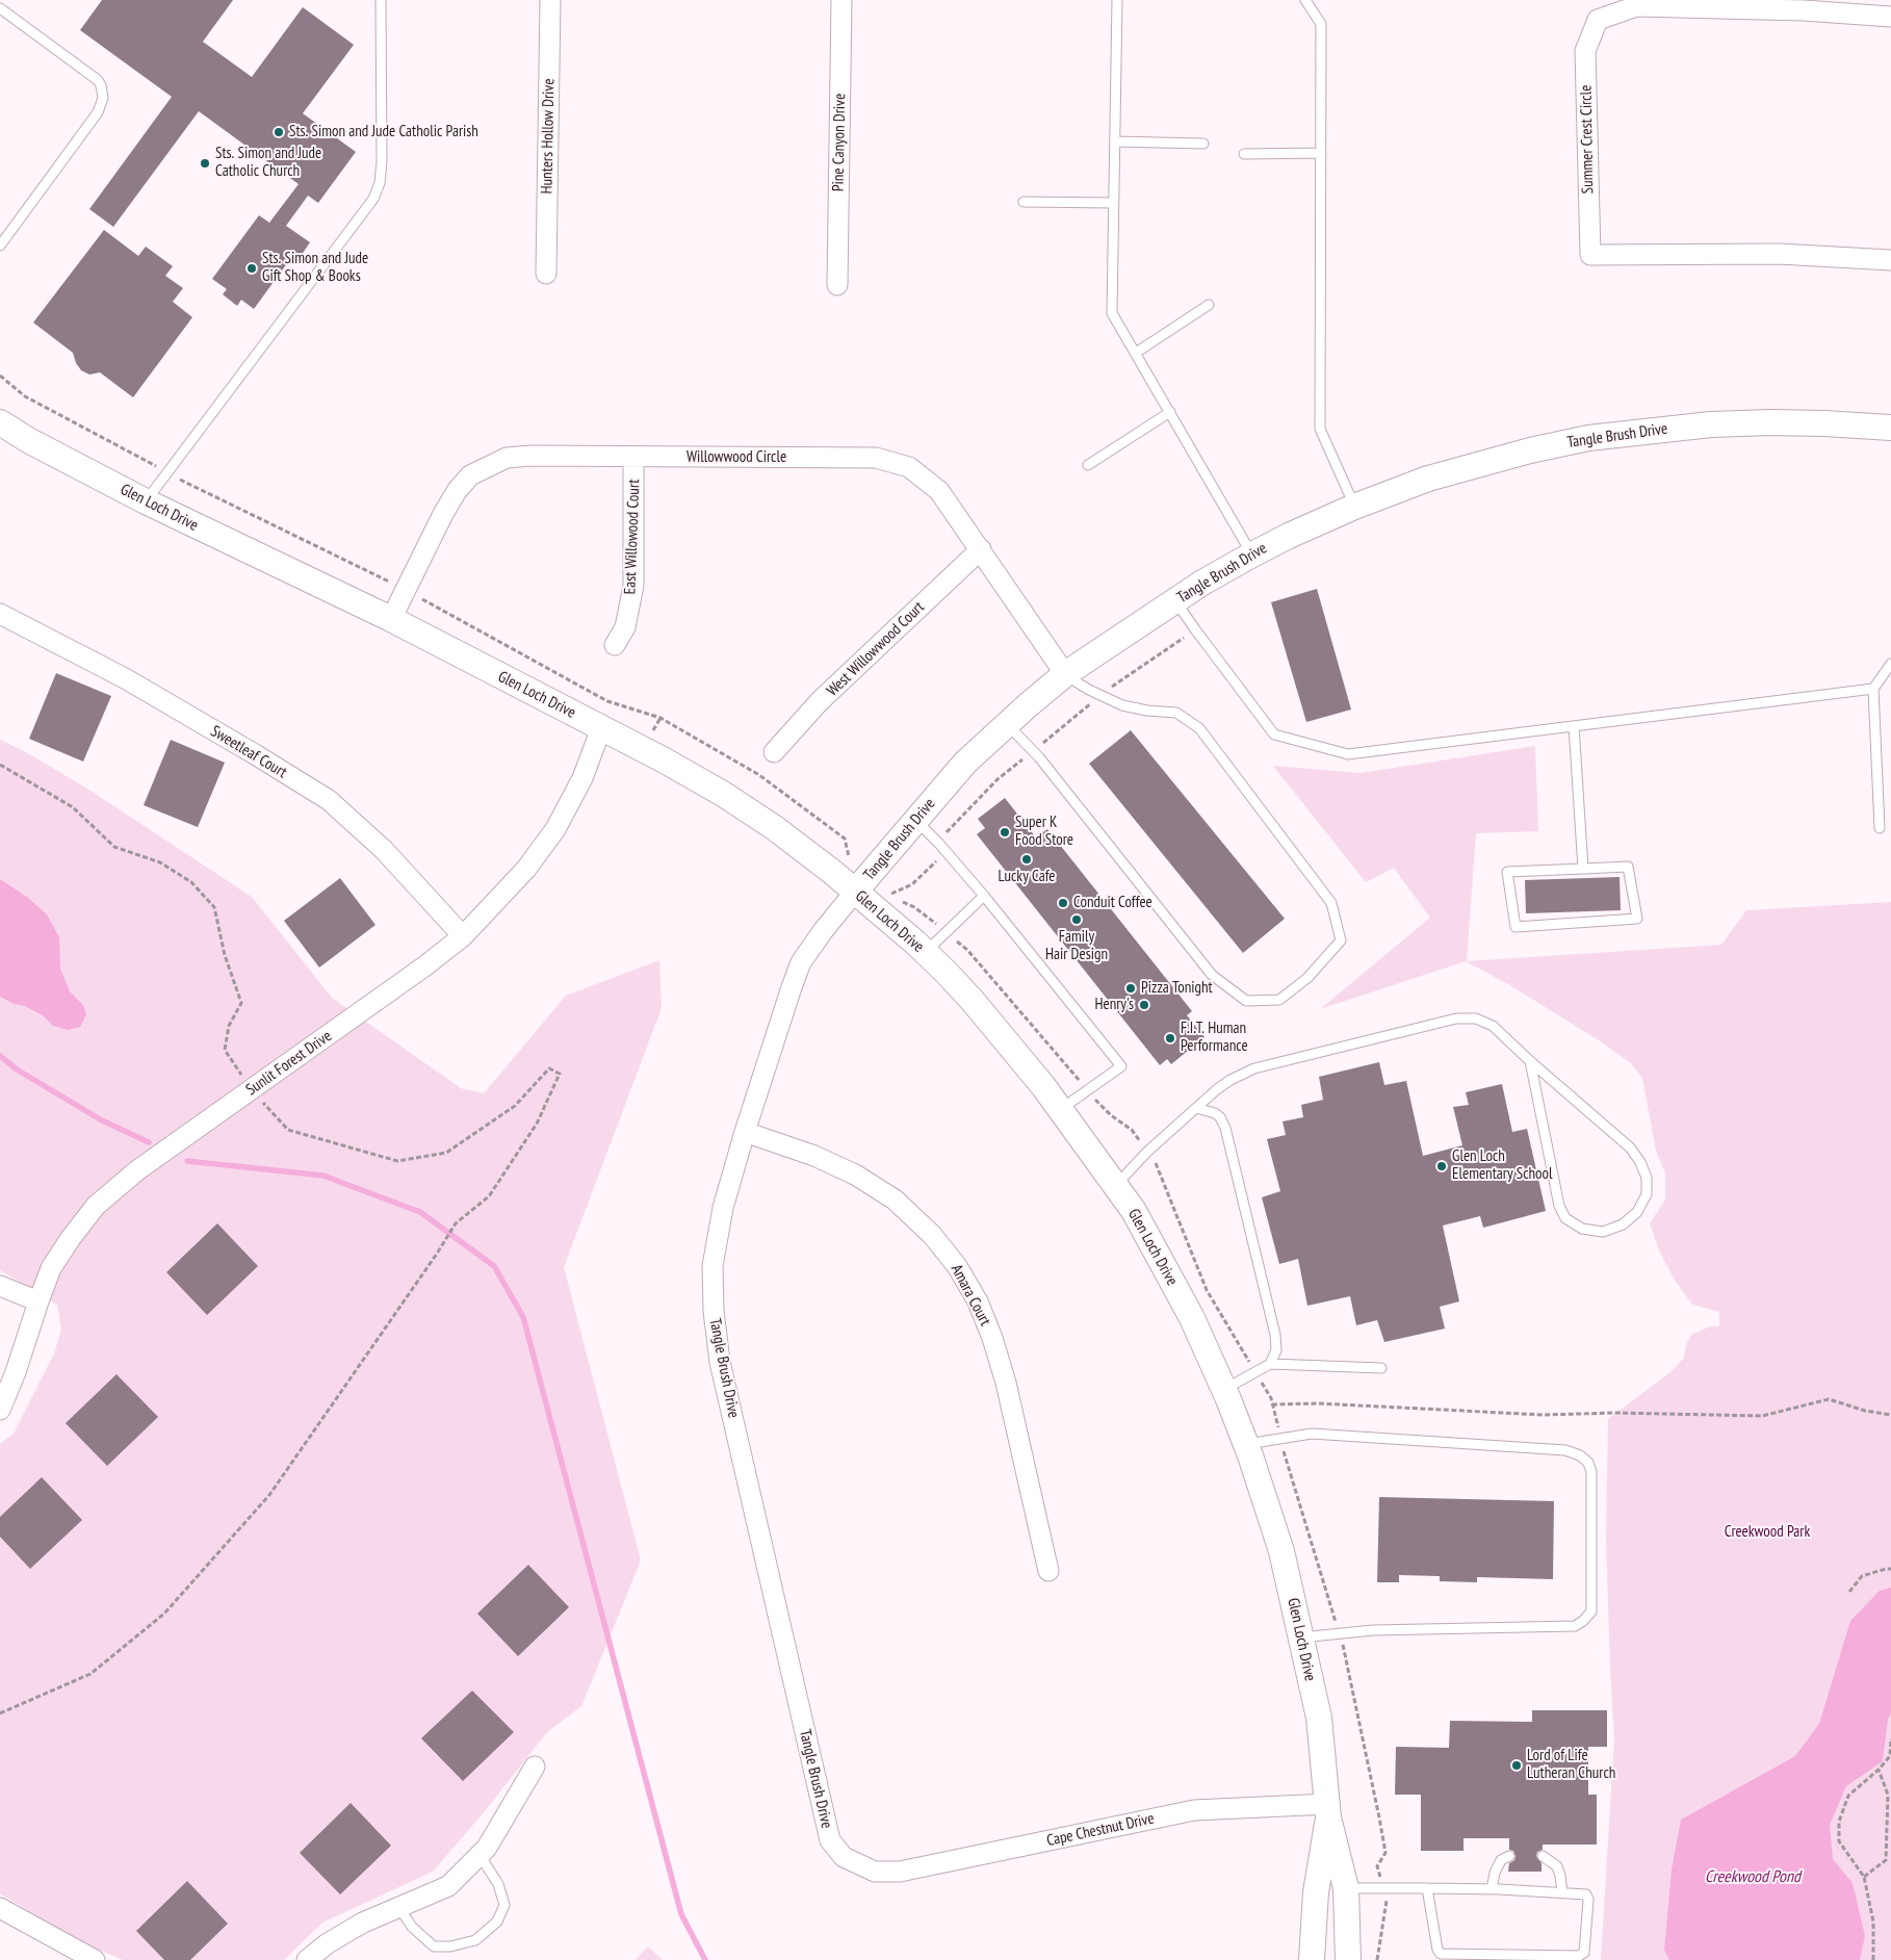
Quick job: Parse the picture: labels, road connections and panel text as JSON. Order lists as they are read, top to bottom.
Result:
{
  "streets": {
    "street": [
      "Hunters Hollow Drive",
      "Summer Crest Circle",
      "Pine Canyon Drive",
      "Tangle Brush Drive",
      "Willowwood Circle",
      "Glen Loch Drive",
      "East Willowood Court",
      "West Willowwood Court",
      "Sweetleaf Court",
      "Sunlit Forest Drive",
      "Amara Court",
      "Cape Chestnut Drive"
    ]
  },
  "crossings": [
    ["Tangle Brush Drive", "Willowwood Circle"],
    ["Tangle Brush Drive", "Glen Loch Drive"],
    ["Tangle Brush Drive", "Amara Court"],
    ["Tangle Brush Drive", "Cape Chestnut Drive"],
    ["Willowwood Circle", "Glen Loch Drive"],
    ["Willowwood Circle", "East Willowood Court"],
    ["Willowwood Circle", "West Willowwood Court"],
    ["Glen Loch Drive", "Sunlit Forest Drive"],
    ["Glen Loch Drive", "Cape Chestnut Drive"],
    ["Sweetleaf Court", "Sunlit Forest Drive"]
  ],
  "water": ["Creekwood Pond"],
  "parks": ["Creekwood Park"],
  "places": [
    "Sts. Simon and Jude Catholic Parish",
    "Sts. Simon and Jude Catholic Church",
    "Sts. Simon and Jude Gift Shop & Books",
    "Super K Food Store",
    "Lucky Cafe",
    "Conduit Coffee",
    "Family Hair Design",
    "Pizza Tonight",
    "Henry's",
    "F.I.T. Human Performance",
    "Glen Loch Elementary School",
    "Lord of Life Lutheran Church"
  ]
}
